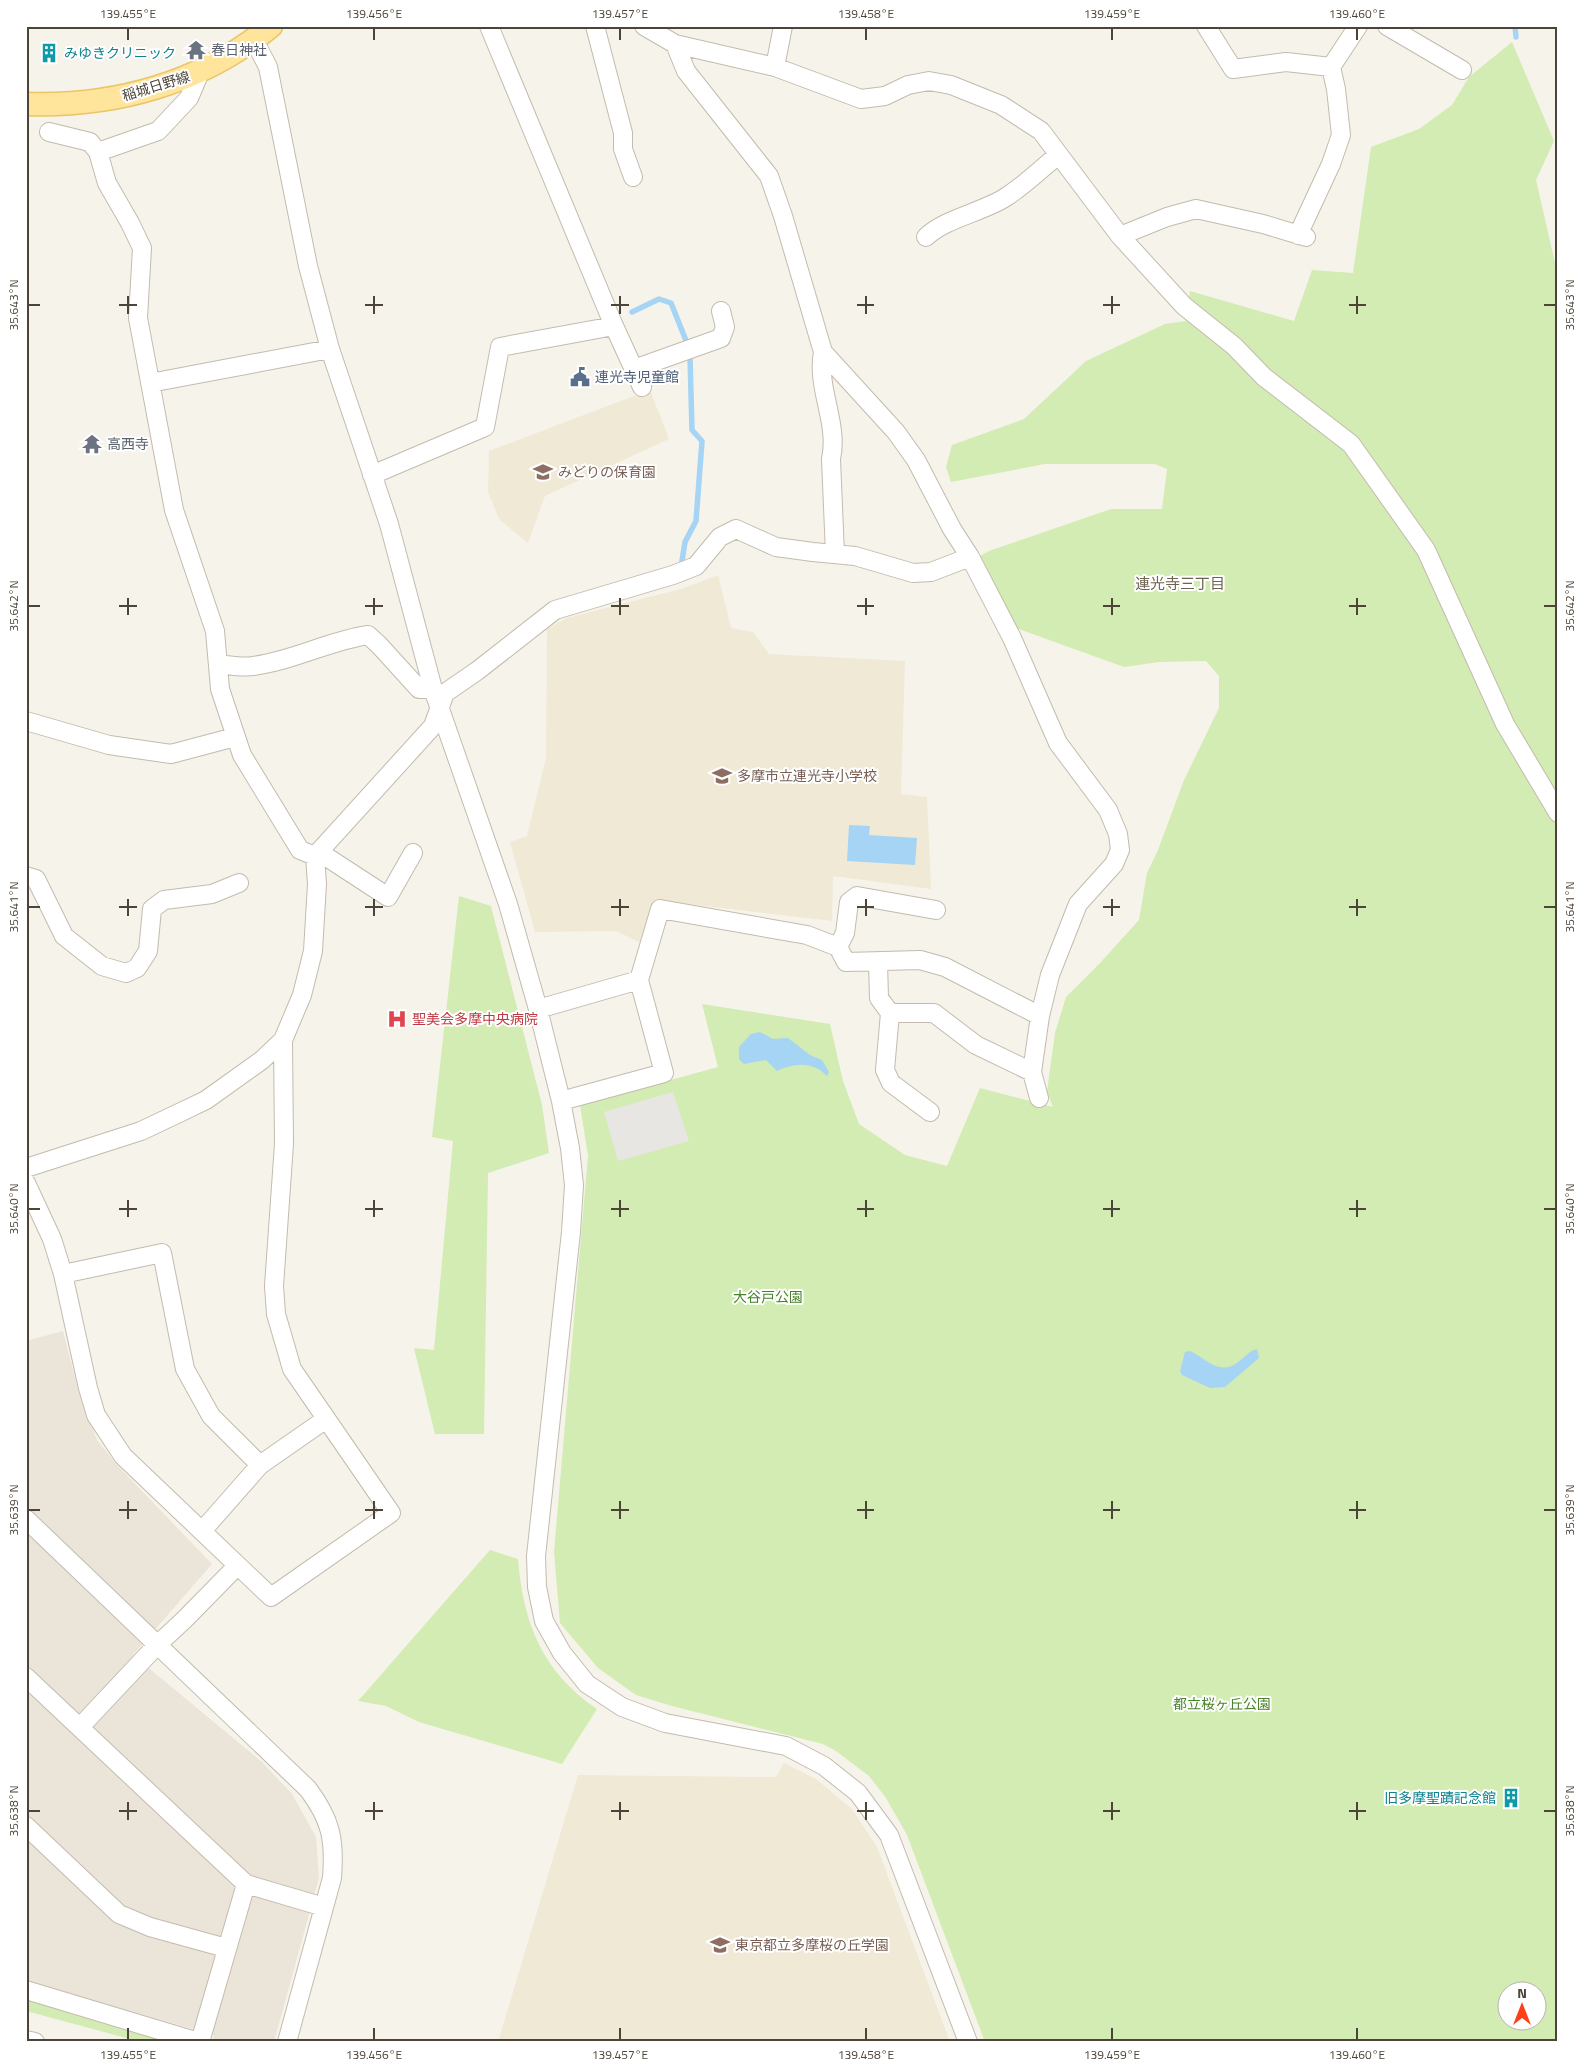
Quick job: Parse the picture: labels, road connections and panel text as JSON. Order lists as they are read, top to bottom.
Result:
{
  "streets": {
    "main road": ["稲城日野線"]
  },
  "districts": ["連光寺三丁目"],
  "parks": ["大谷戸公園", "都立桜ヶ丘公園"],
  "places": {
    "temple": ["春日神社", "高西寺"],
    "building": ["みゆきクリニック", "旧多摩聖蹟記念館"],
    "public building": ["連光寺児童館"],
    "school or university": ["みどりの保育園", "多摩市立連光寺小学校", "東京都立多摩桜の丘学園"],
    "hospital": ["聖美会多摩中央病院"]
  },
  "north": "top",
  "coordinates": [
    "139.455°E",
    "139.456°E",
    "139.457°E",
    "139.458°E",
    "139.459°E",
    "139.460°E",
    "35.643°N",
    "35.642°N",
    "35.641°N",
    "35.640°N",
    "35.639°N",
    "35.638°N"
  ]
}
